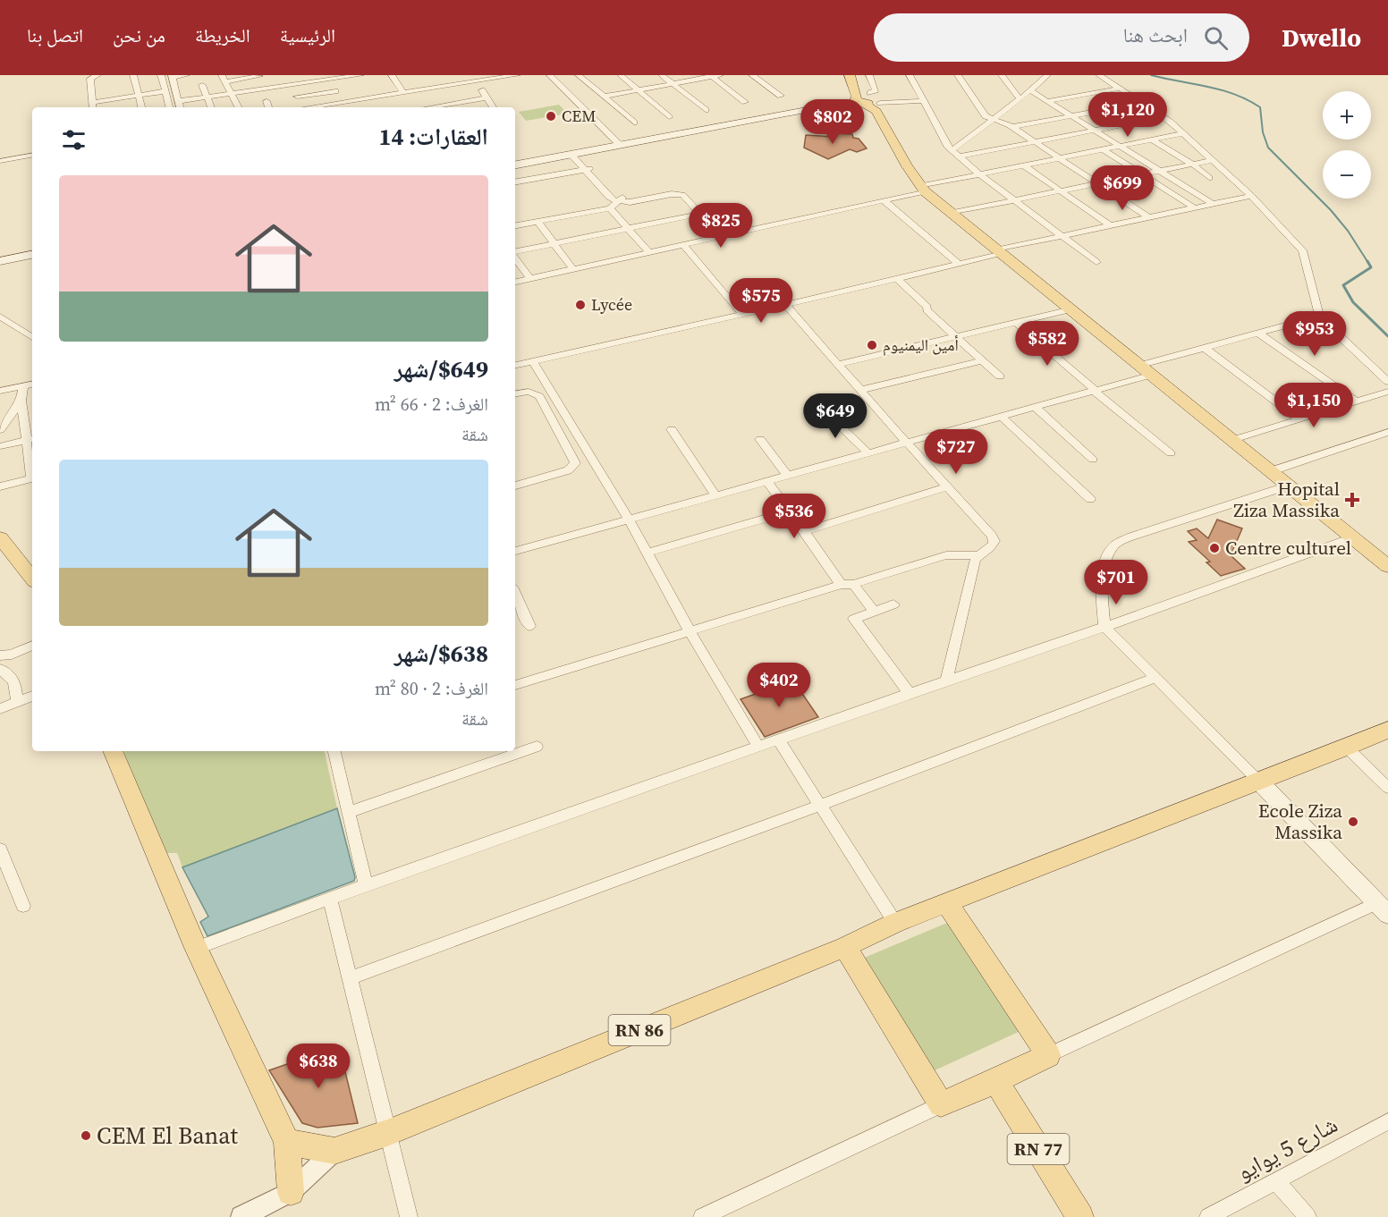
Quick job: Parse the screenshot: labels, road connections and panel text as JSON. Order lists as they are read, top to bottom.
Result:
{
  "streets": {
    "main road": ["RN 86", "RN 77"],
    "street": ["شارع 5 يوايو"]
  },
  "places": {
    "other": [
      "CEM",
      "Lycée",
      "أمين اليمنيوم",
      "Centre culturel",
      "Ecole Ziza Massika",
      "CEM El Banat"
    ],
    "health": ["Hopital Ziza Massika"]
  },
  "page": {
    "header": "Dwello",
    "search": "ابحث هنا",
    "nav": [
      "الرئيسية",
      "الخريطة",
      "من نحن",
      "اتصل بنا"
    ],
    "map_buttons": ["+", "−"],
    "price": [
      "$1,120",
      "$802",
      "$699",
      "$825",
      "$575",
      "$953",
      "$582",
      "$1,150",
      "$649",
      "$727",
      "$536",
      "$701",
      "$402",
      "$638"
    ],
    "heading": "العقارات: 14",
    "list": [
      {
        "name": "$649/شهر",
        "note": "الغرف: 2 · 66 m² · شقة"
      },
      {
        "name": "$638/شهر",
        "note": "الغرف: 2 · 80 m² · شقة"
      }
    ]
  }
}
